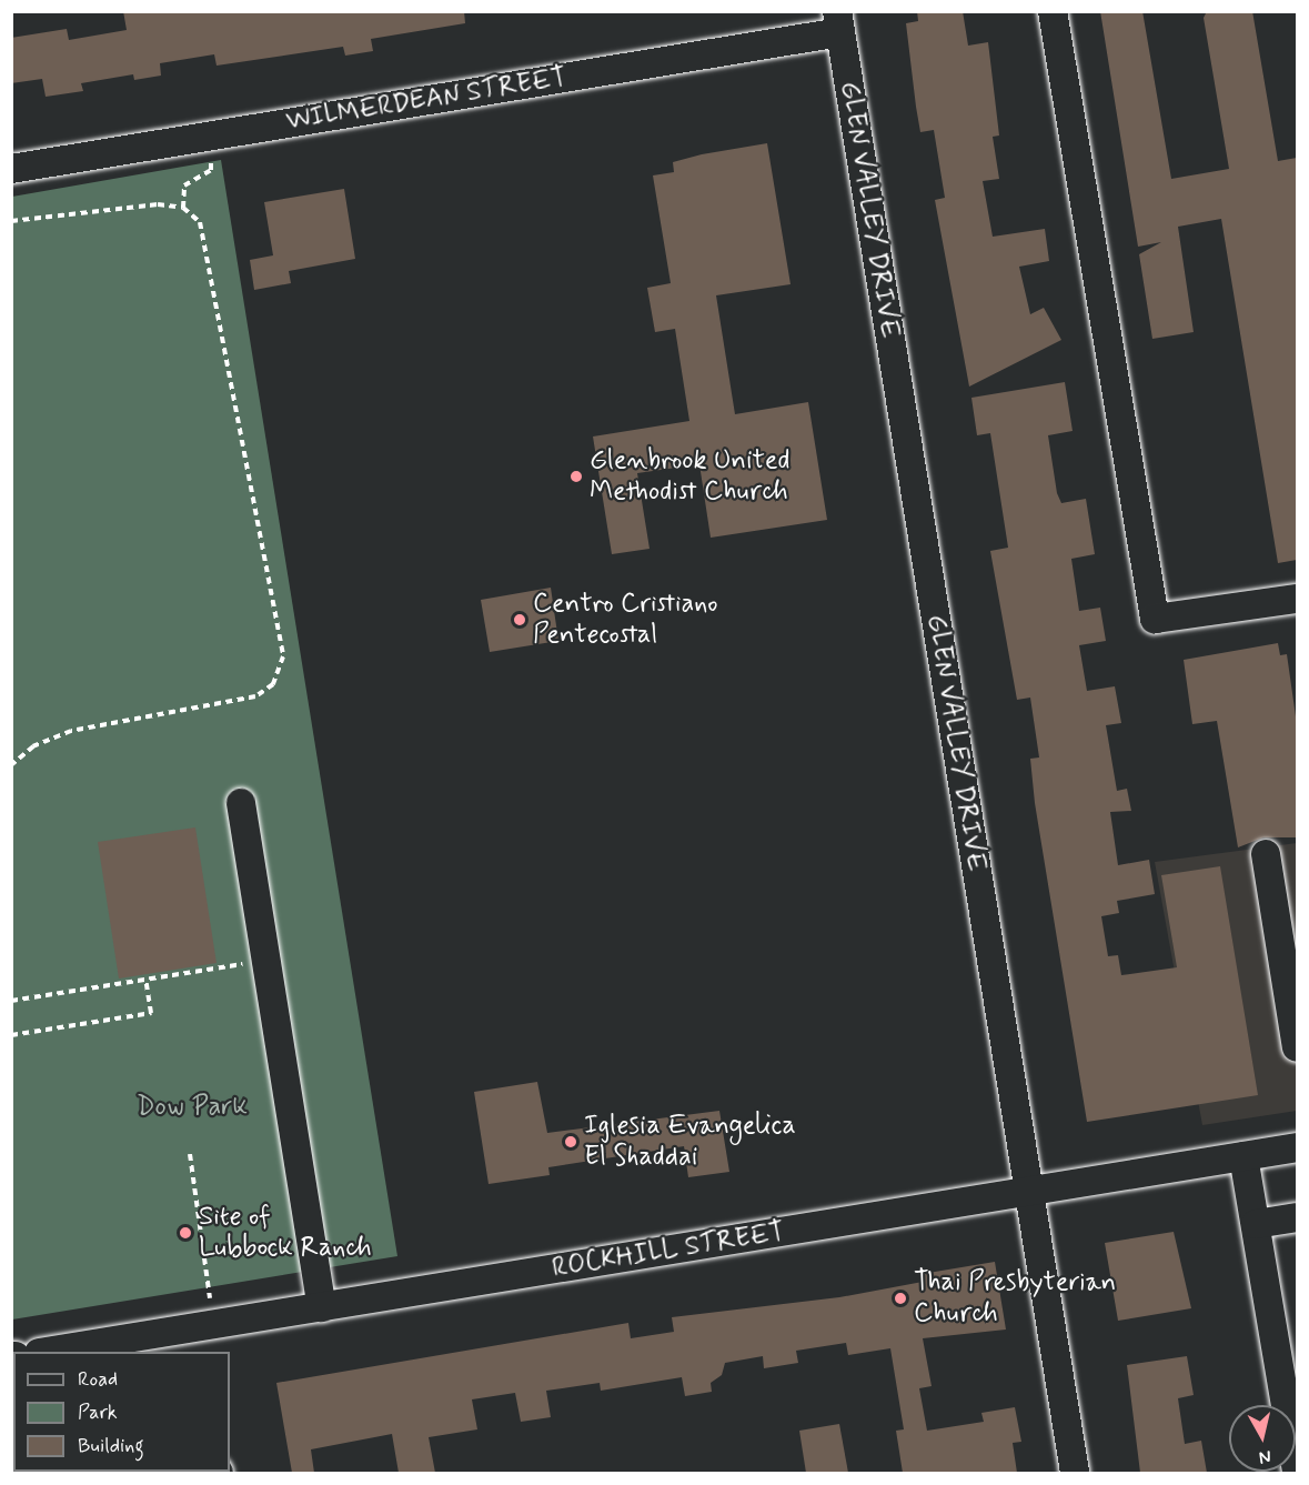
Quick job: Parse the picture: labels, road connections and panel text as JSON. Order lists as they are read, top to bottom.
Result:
{
  "streets": {
    "street": ["WILMERDEAN STREET", "GLEN VALLEY DRIVE", "ROCKHILL STREET"]
  },
  "crossings": [
    ["WILMERDEAN STREET", "GLEN VALLEY DRIVE"],
    ["GLEN VALLEY DRIVE", "ROCKHILL STREET"]
  ],
  "parks": ["Dow Park"],
  "places": [
    "Glenbrook United Methodist Church",
    "Centro Cristiano Pentecostal",
    "Iglesia Evangelica El Shaddai",
    "Site of Lubbock Ranch",
    "Thai Presbyterian Church"
  ],
  "legend": ["Road", "Park", "Building"],
  "north": "bottom"
}
